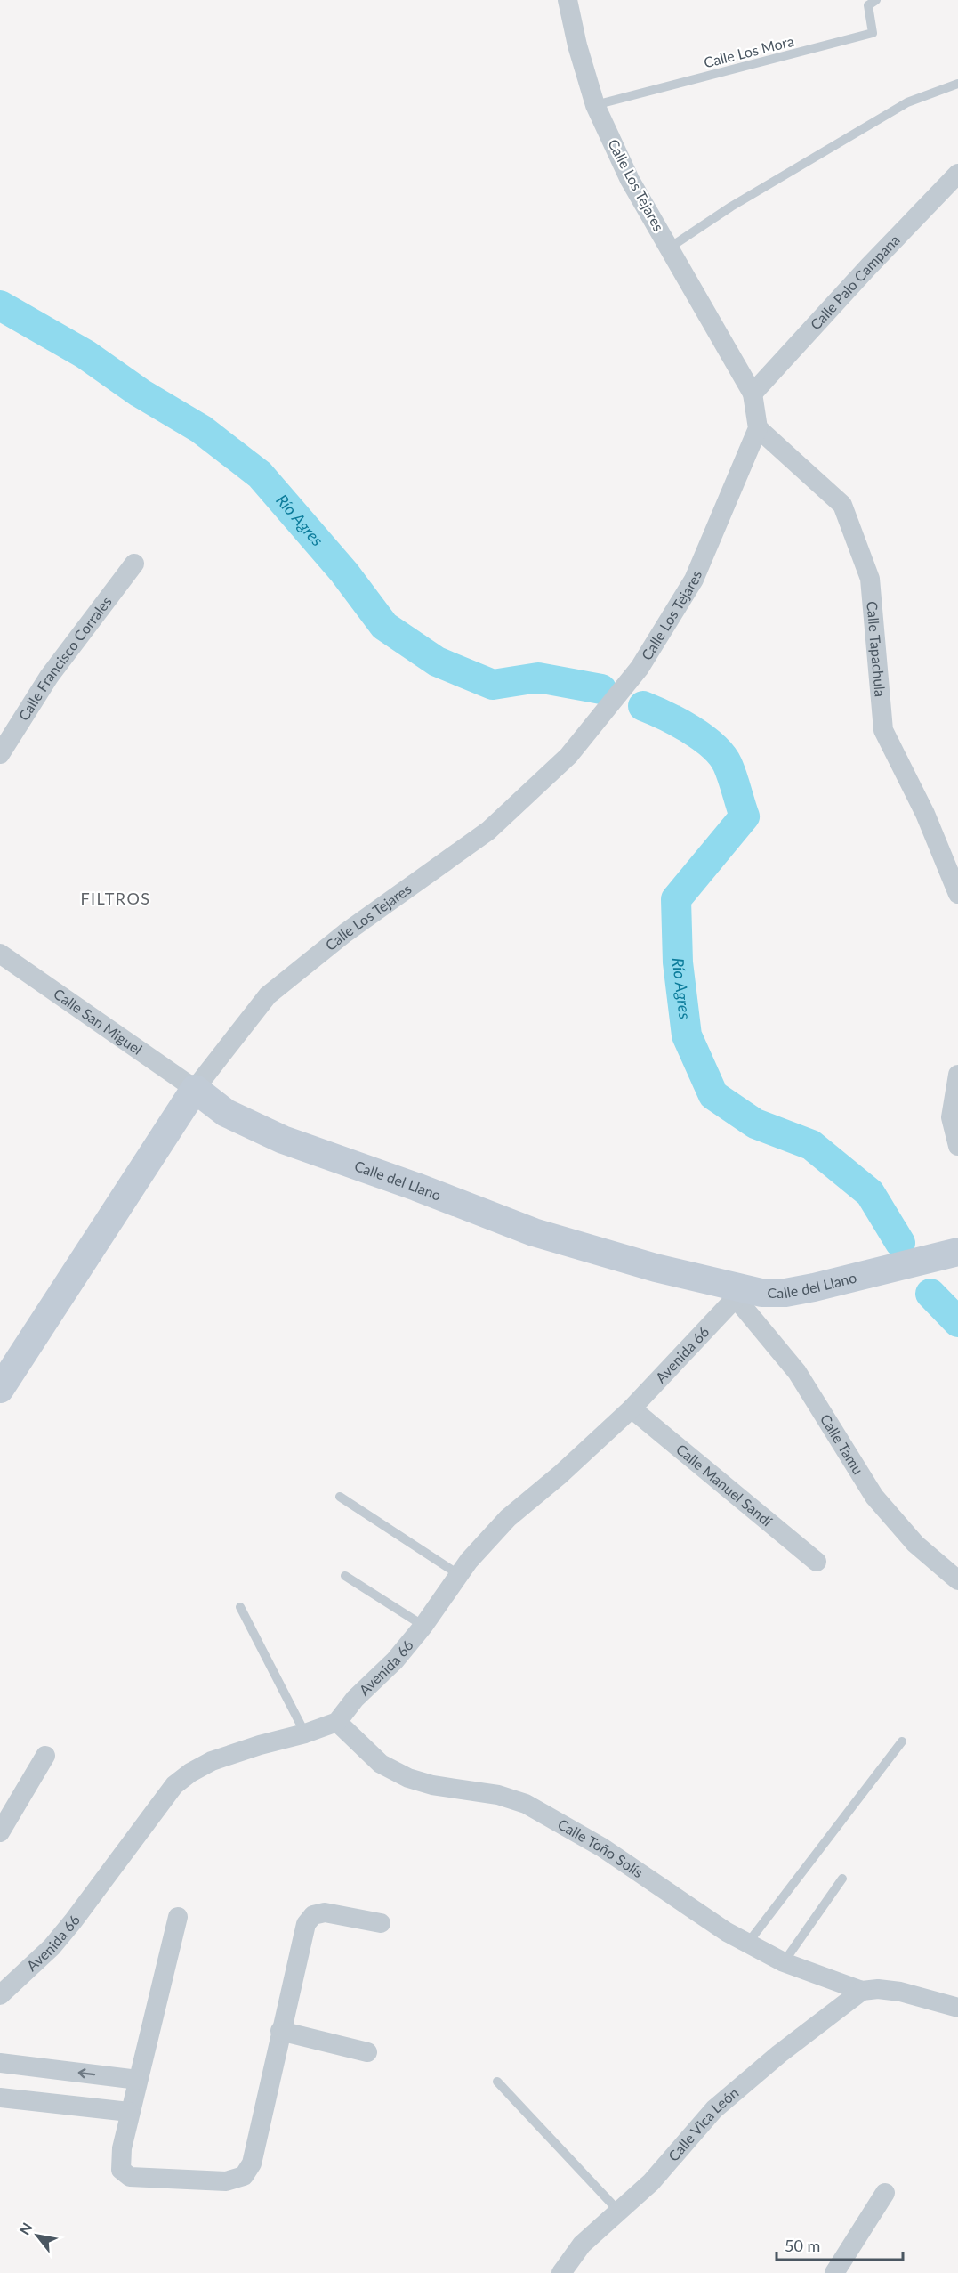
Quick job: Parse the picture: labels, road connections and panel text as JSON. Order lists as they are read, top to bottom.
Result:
{
  "streets": {
    "main road": ["Calle del Llano"],
    "street": [
      "Calle Los Tejares",
      "Calle Palo Campana",
      "Calle Tapachula",
      "Calle Francisco Corrales",
      "Calle San Miguel",
      "Avenida 66",
      "Calle Tamu",
      "Calle Manuel Sandí",
      "Calle Toño Solís",
      "Calle Vica León"
    ],
    "lane": ["Calle Los Mora"]
  },
  "crossings": [
    ["Calle Los Mora", "Calle Los Tejares"],
    ["Calle Los Tejares", "Calle Palo Campana"],
    ["Calle Los Tejares", "Calle Tapachula"],
    ["Calle Los Tejares", "Calle San Miguel"],
    ["Calle Los Tejares", "Calle del Llano"],
    ["Calle San Miguel", "Calle del Llano"],
    ["Calle del Llano", "Avenida 66"],
    ["Calle del Llano", "Calle Tamu"],
    ["Avenida 66", "Calle Tamu"],
    ["Avenida 66", "Calle Manuel Sandí"],
    ["Avenida 66", "Calle Toño Solís"],
    ["Calle Toño Solís", "Calle Vica León"]
  ],
  "districts": ["FILTROS"],
  "water": ["Río Agres"],
  "scale_bar": "50 m",
  "north": "top left"
}
